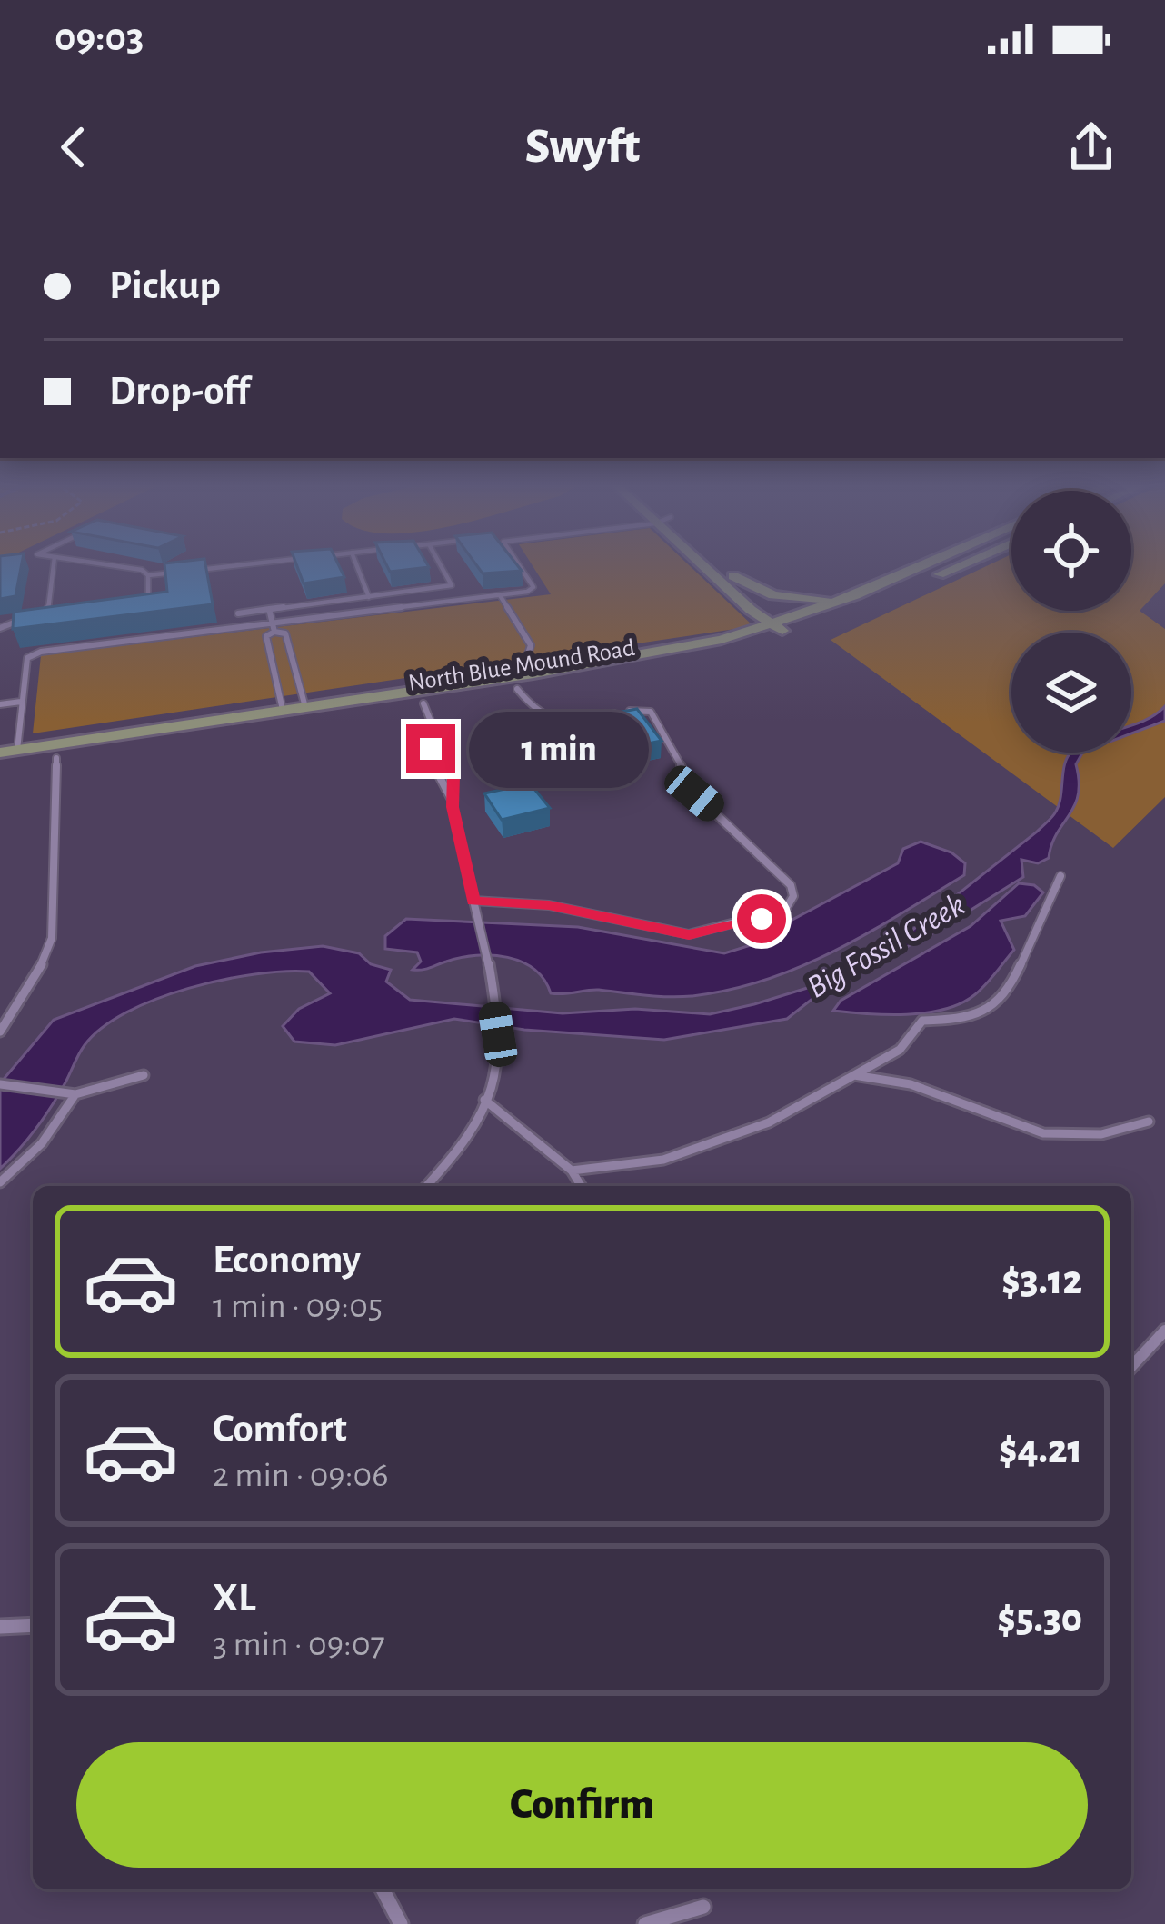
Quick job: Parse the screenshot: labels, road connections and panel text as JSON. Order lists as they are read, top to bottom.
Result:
{
  "streets": {
    "main road": ["North Blue Mound Road"]
  },
  "water": ["Big Fossil Creek"],
  "page": {
    "status": "09:03",
    "header": "Swyft",
    "banner": ["Pickup", "Drop-off"],
    "bubble": "1 min",
    "list": [
      {
        "name": "Economy",
        "note": "1 min · 09:05",
        "value": "$3.12"
      },
      {
        "name": "Comfort",
        "note": "2 min · 09:06",
        "value": "$4.21"
      },
      {
        "name": "XL",
        "note": "3 min · 09:07",
        "value": "$5.30"
      }
    ],
    "buttons": "Confirm"
  }
}
